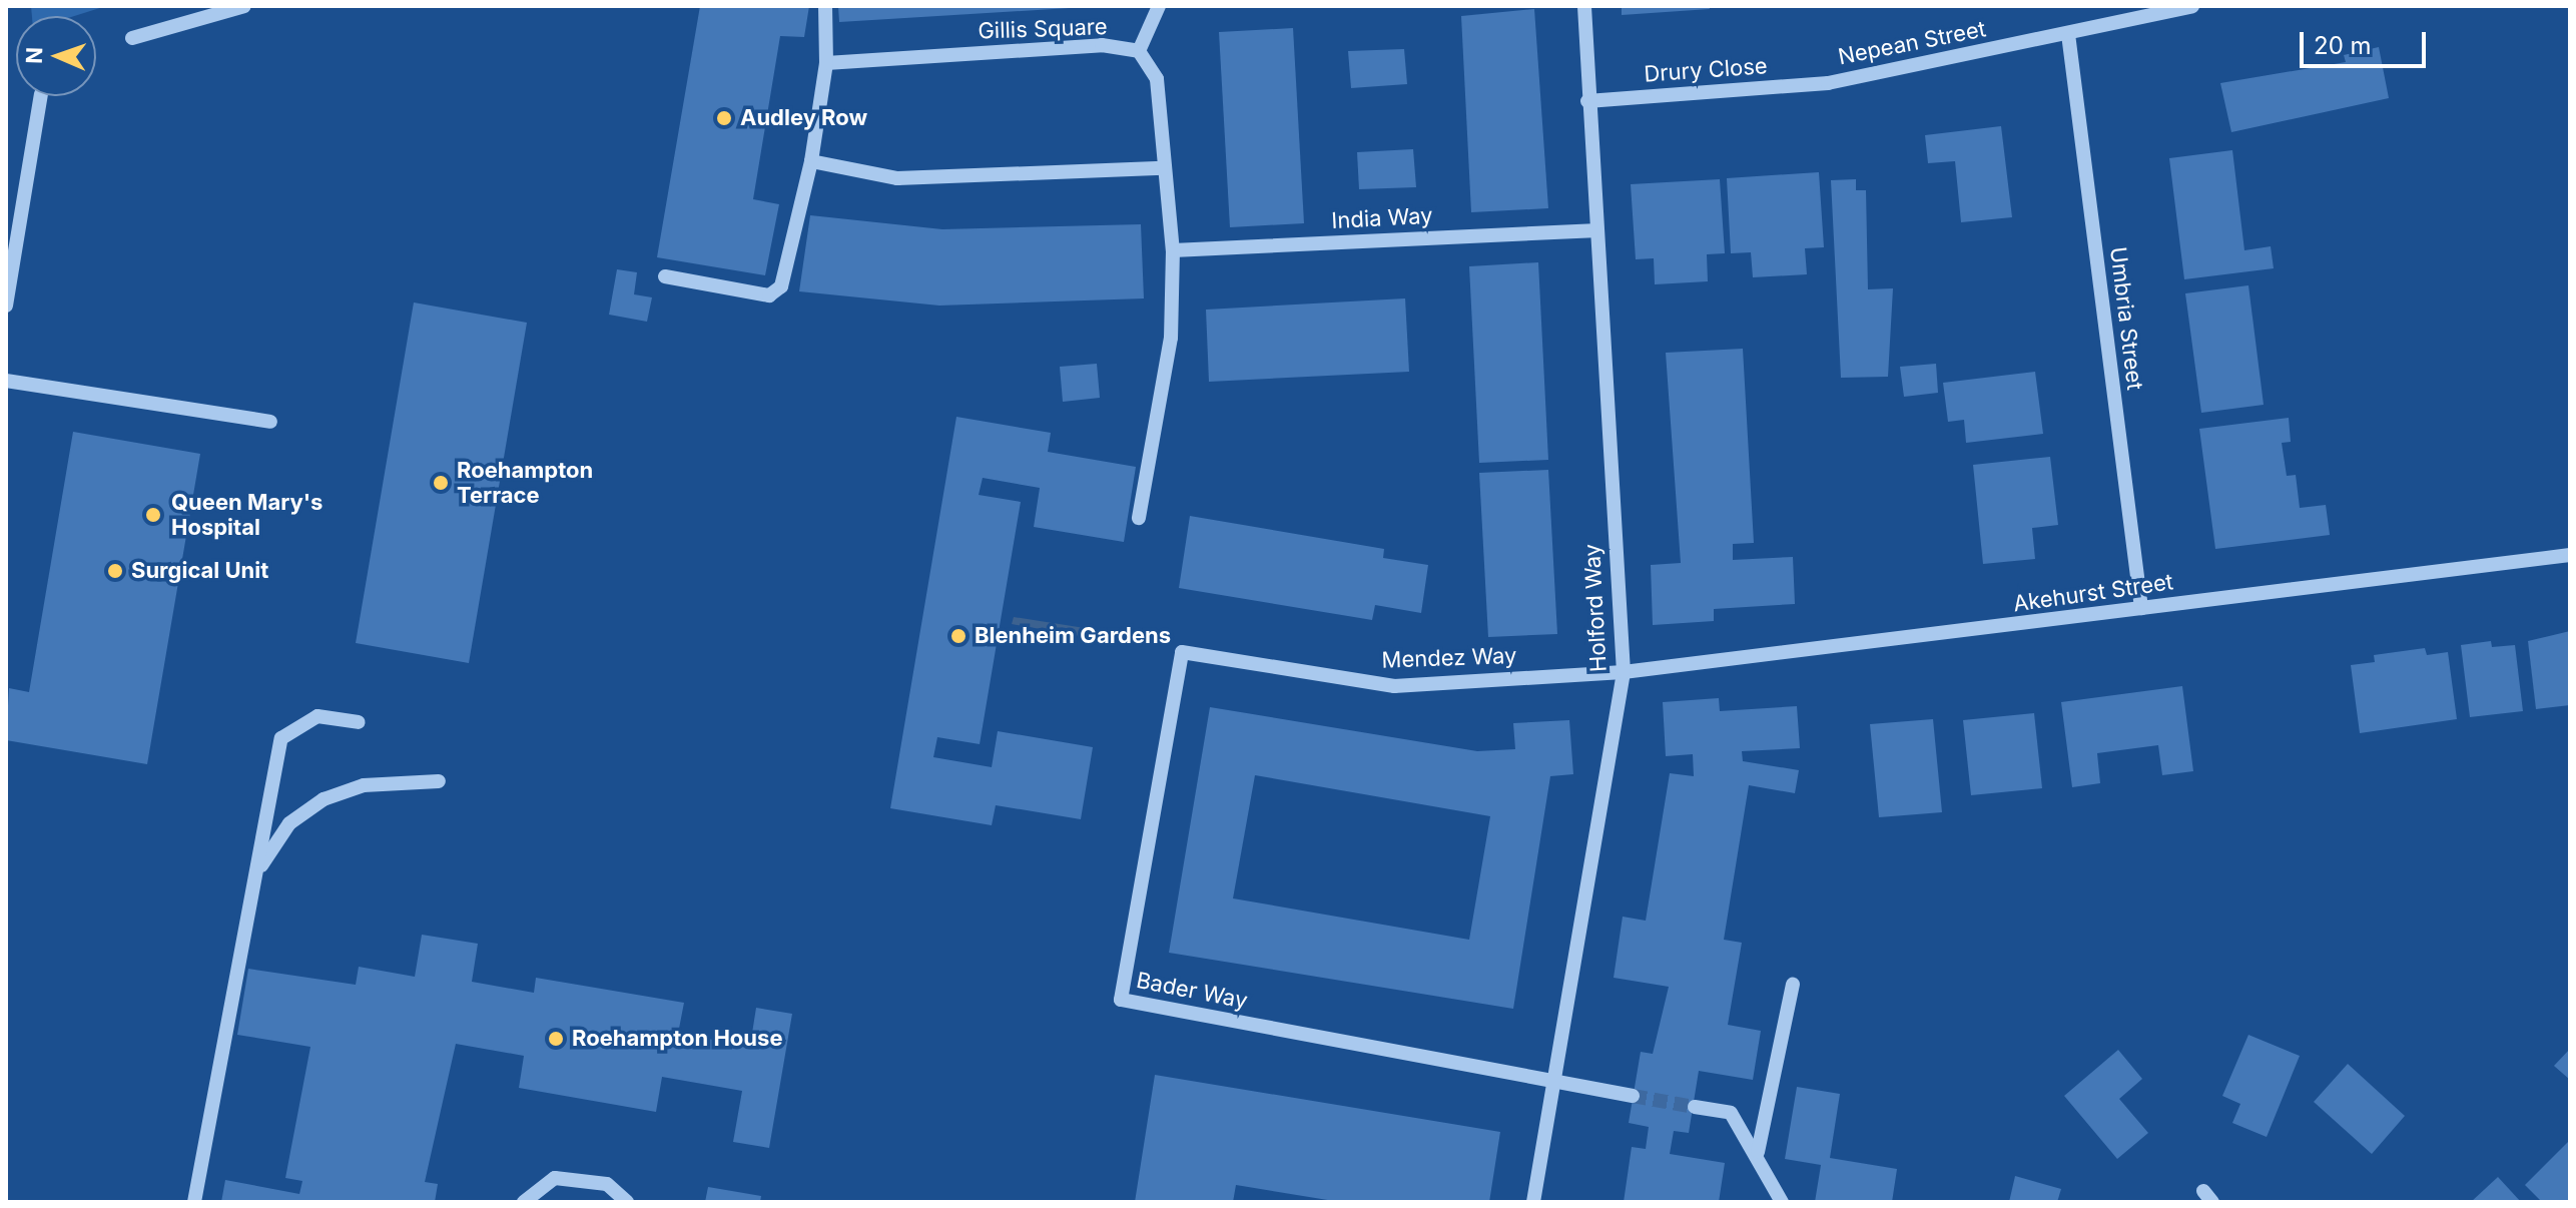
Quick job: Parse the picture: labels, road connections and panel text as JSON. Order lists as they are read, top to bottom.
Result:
{
  "streets": {
    "street": [
      "Gillis Square",
      "Nepean Street",
      "Drury Close",
      "India Way",
      "Umbria Street",
      "Akehurst Street",
      "Holford Way",
      "Mendez Way",
      "Bader Way"
    ]
  },
  "crossings": [
    ["Nepean Street", "Drury Close"],
    ["Nepean Street", "Umbria Street"],
    ["Drury Close", "Holford Way"],
    ["India Way", "Holford Way"],
    ["Umbria Street", "Akehurst Street"],
    ["Akehurst Street", "Holford Way"],
    ["Akehurst Street", "Mendez Way"],
    ["Holford Way", "Mendez Way"],
    ["Holford Way", "Bader Way"],
    ["Mendez Way", "Bader Way"]
  ],
  "places": [
    "Audley Row",
    "Roehampton Terrace",
    "Queen Mary's Hospital",
    "Surgical Unit",
    "Blenheim Gardens",
    "Roehampton House"
  ],
  "scale_bar": "20 m",
  "north": "left"
}
